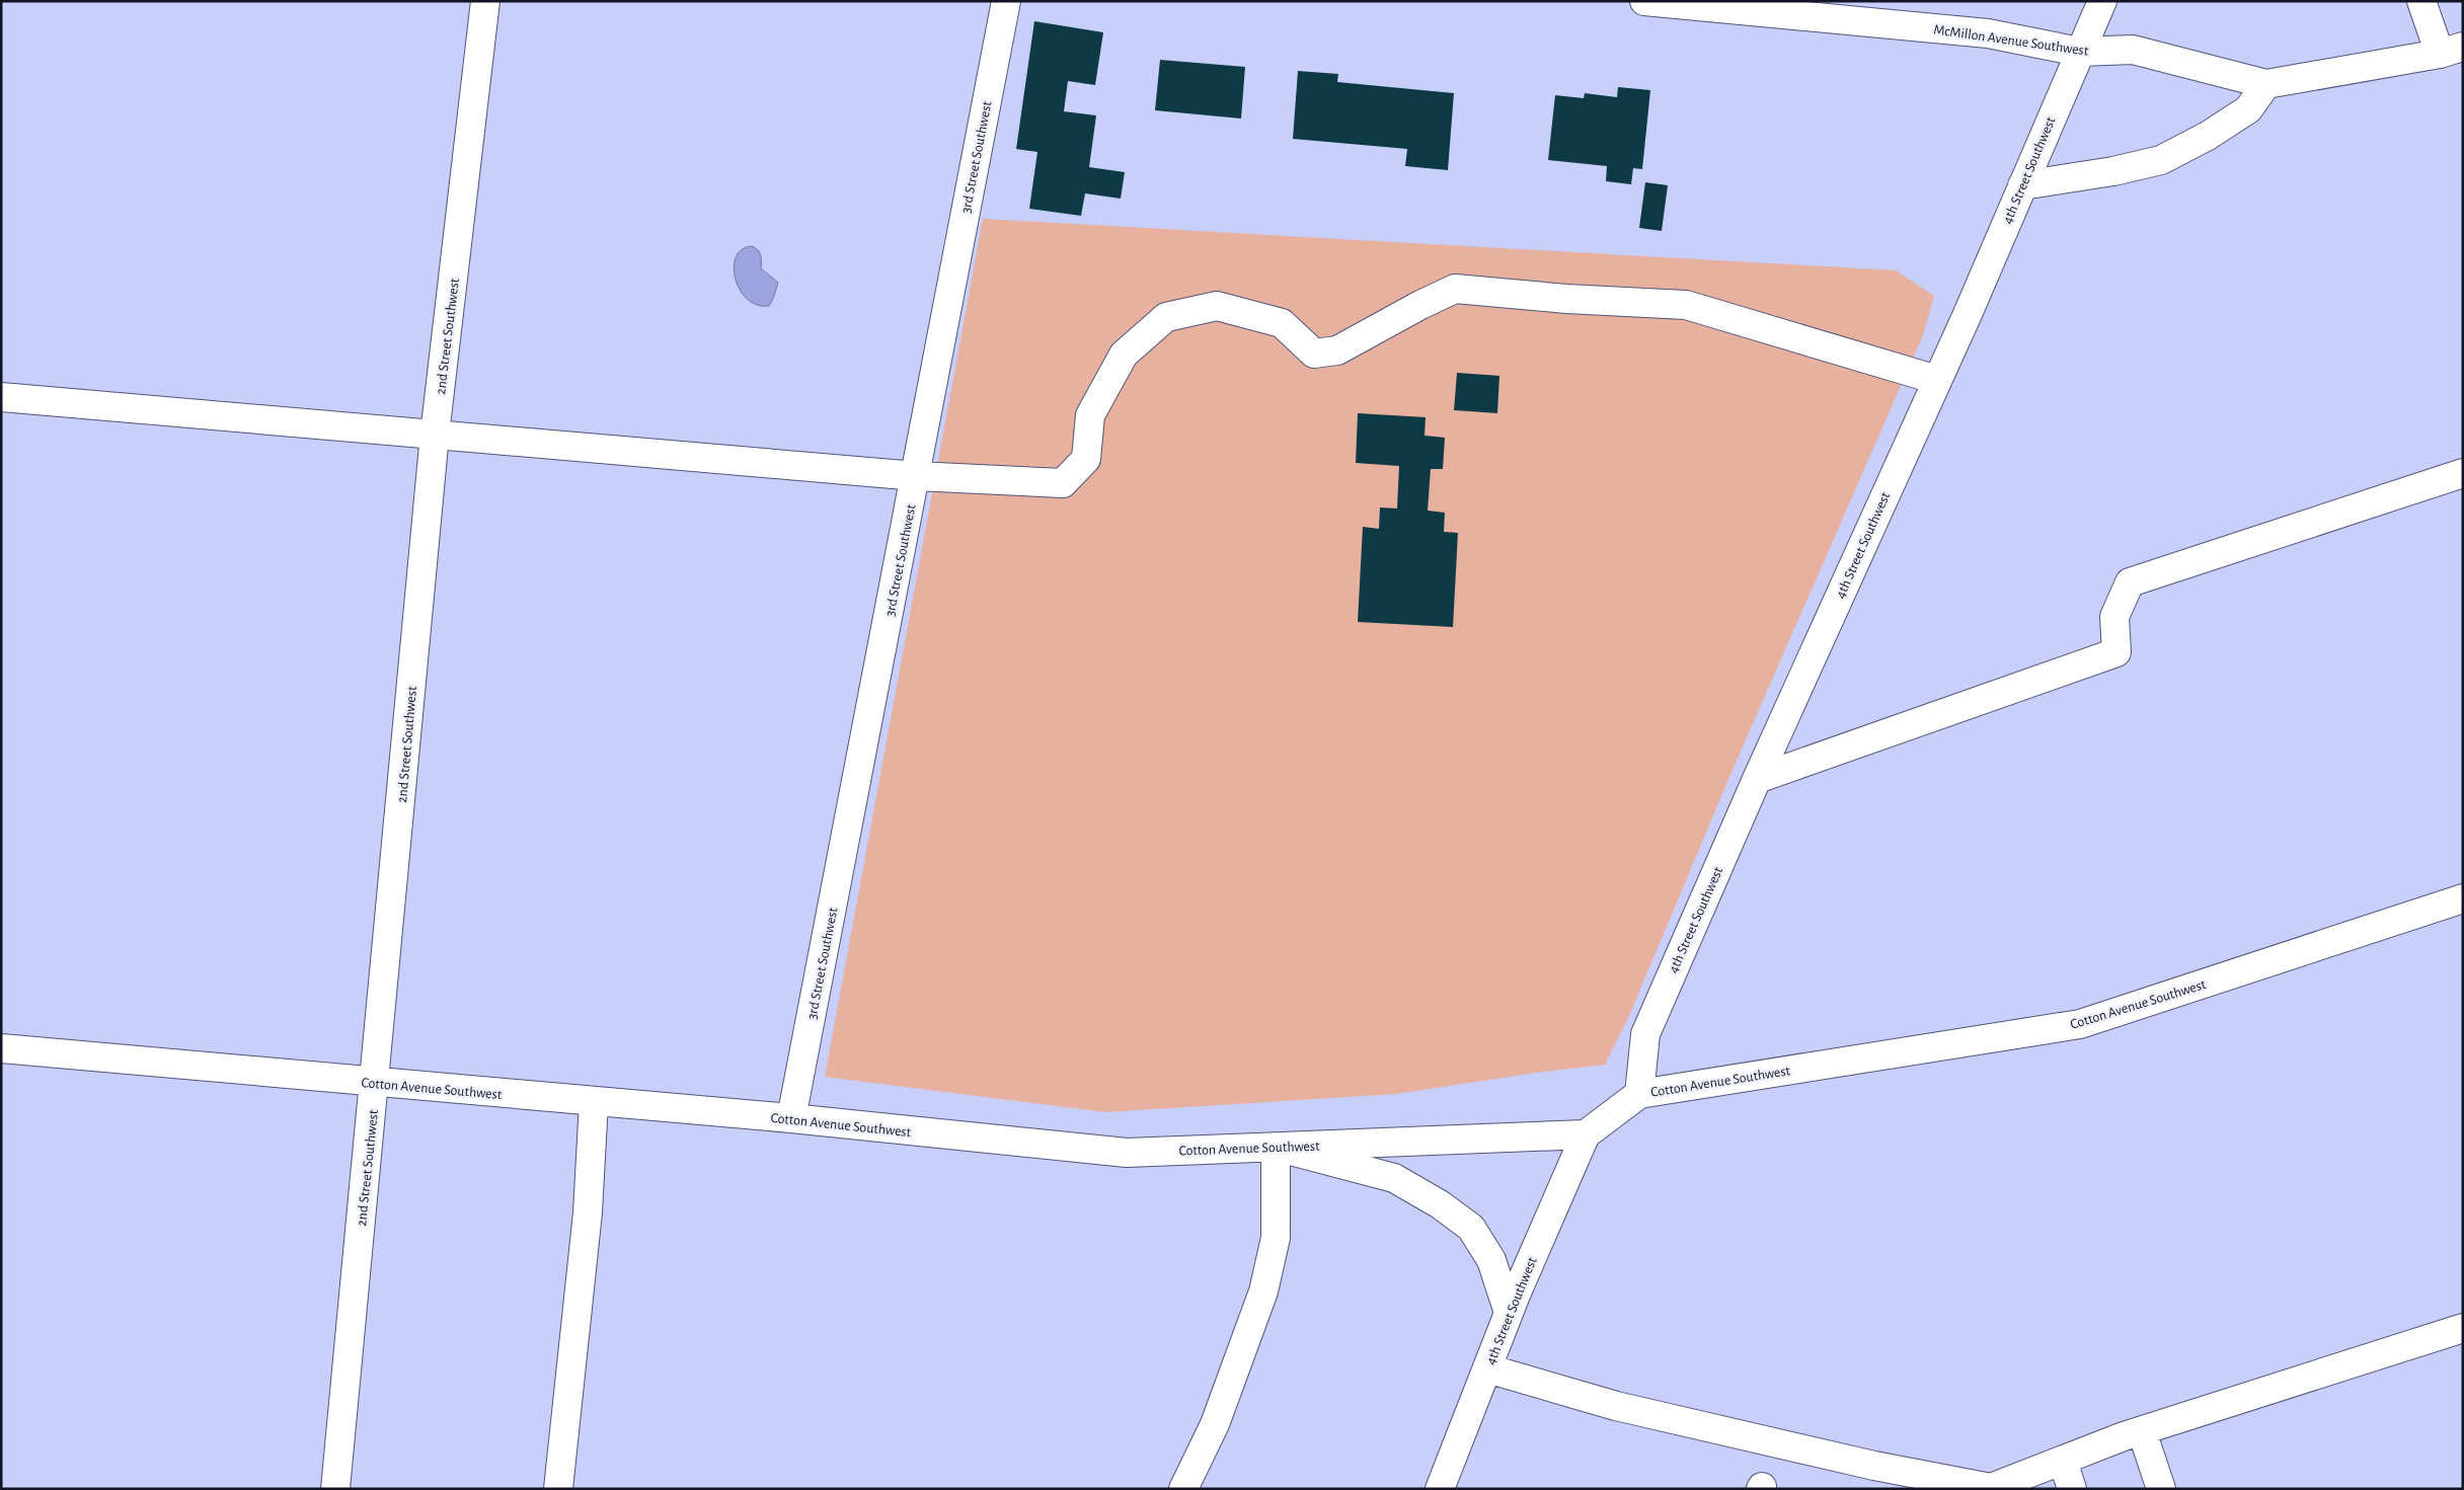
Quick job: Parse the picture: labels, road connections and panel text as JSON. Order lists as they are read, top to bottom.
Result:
{
  "streets": {
    "street": [
      "McMillon Avenue Southwest",
      "3rd Street Southwest",
      "4th Street Southwest",
      "2nd Street Southwest",
      "Cotton Avenue Southwest"
    ]
  },
  "crossings": [
    ["McMillon Avenue Southwest", "4th Street Southwest"],
    ["3rd Street Southwest", "Cotton Avenue Southwest"],
    ["4th Street Southwest", "Cotton Avenue Southwest"],
    ["2nd Street Southwest", "Cotton Avenue Southwest"]
  ]
}
